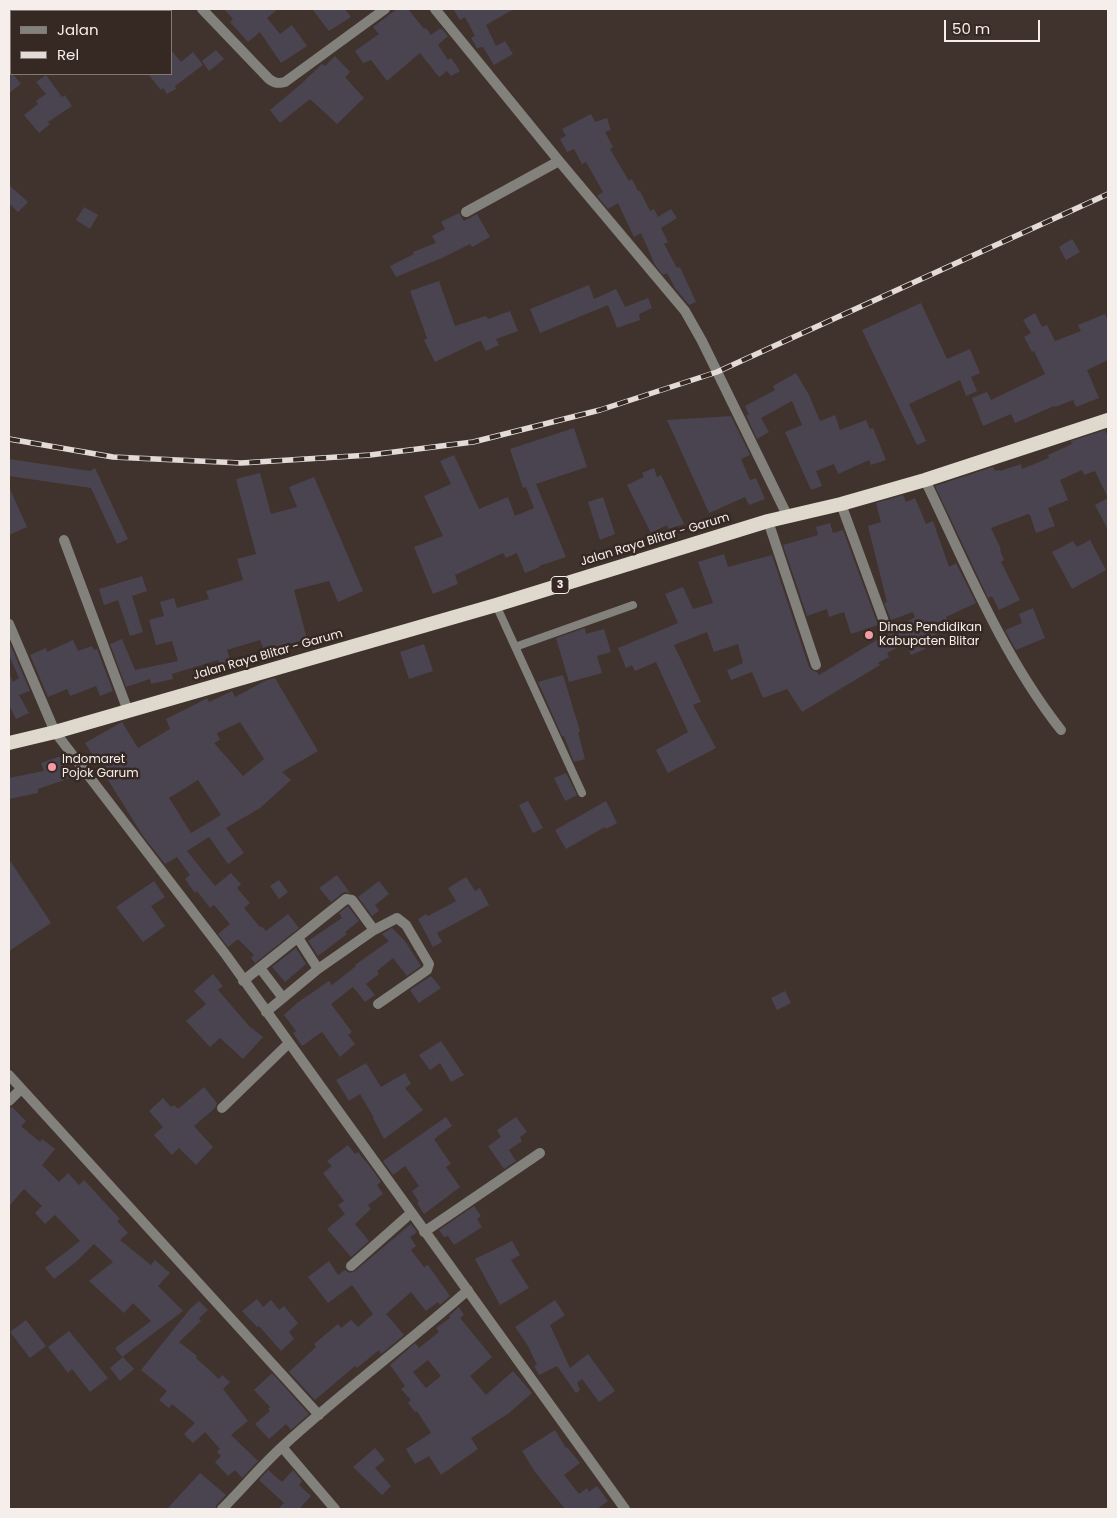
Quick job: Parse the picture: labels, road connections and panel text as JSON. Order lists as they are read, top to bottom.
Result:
{
  "streets": {
    "highway": ["Jalan Raya Blitar - Garum", "3"]
  },
  "places": ["Dinas Pendidikan Kabupaten Blitar", "Indomaret Pojok Garum"],
  "legend": ["Jalan", "Rel"],
  "scale_bar": "50 m"
}
